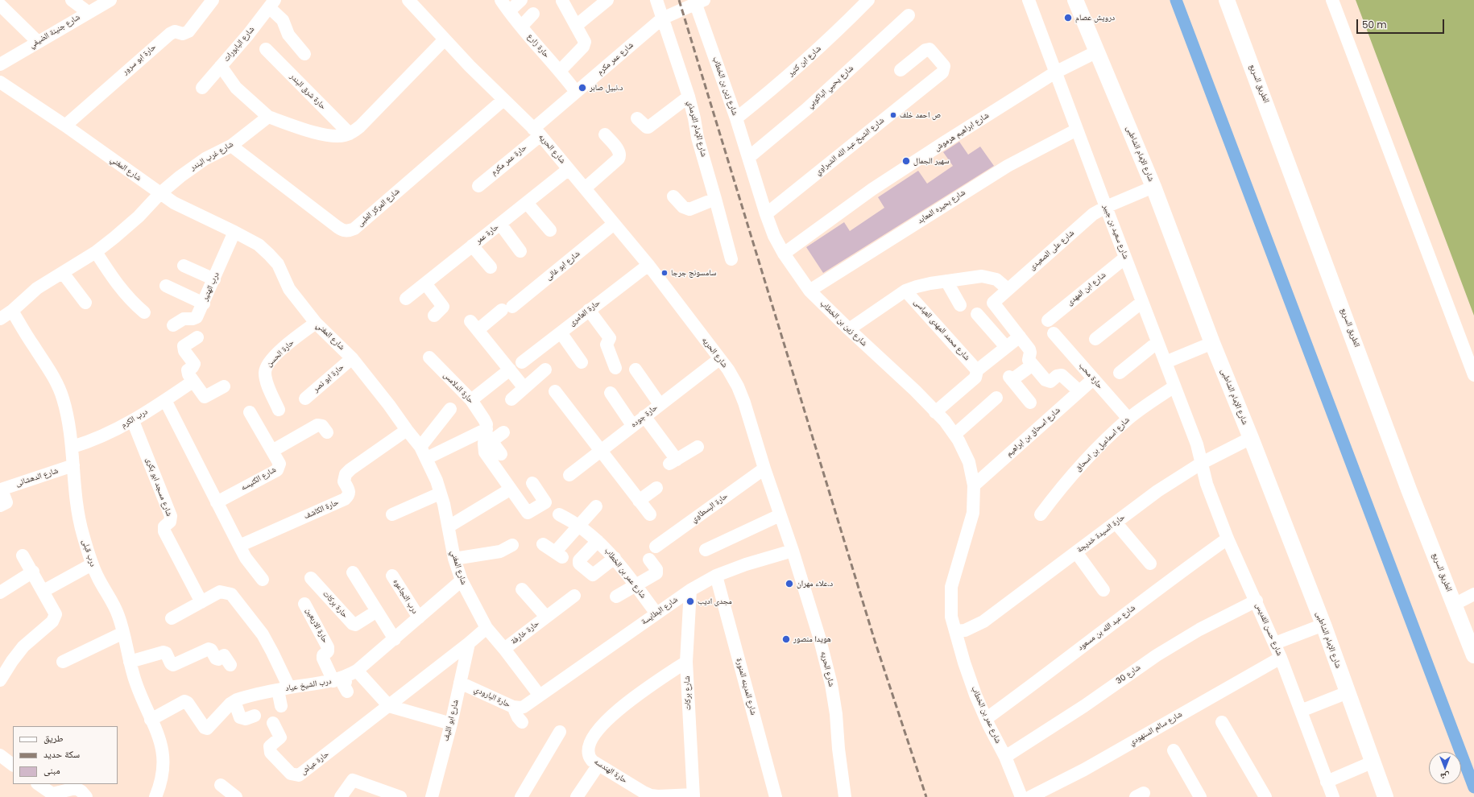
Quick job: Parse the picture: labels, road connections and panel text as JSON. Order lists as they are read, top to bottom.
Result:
{
  "streets": {
    "main road": ["الطريق السريع", "شارع الإمام الشاطبى"],
    "street": [
      "شارع جنينة الضيفي",
      "شارع البابورات",
      "حارة زارع",
      "شارع عمر مكرم",
      "حارة ابو سرور",
      "شارع ابن كثير",
      "شارع زين بن الخطاب",
      "شارع يحيي الباكوبي",
      "حارة شرق البندر",
      "شارع الإمام الترمذي",
      "شارع ابراهيم هرموش",
      "شارع الشيخ عبد الله الشبراوي",
      "شارع الحريه",
      "شارع غرب البندر",
      "حارة عمر مكرم",
      "شارع المغني",
      "شارع بحيره المعابد",
      "شارع المركز الطبى",
      "شارع سعيد بن جبير",
      "حارة عمر",
      "شارع على الصعيدى",
      "شارع ابو غالى",
      "درب الهتير",
      "شارع ابن المهدى",
      "حارة العامرى",
      "شارع محمد المهدى العباسى",
      "حارة الحسن",
      "حارة محب",
      "حارة ابو نصر",
      "حارة الدلامس",
      "حارة جوده",
      "درب الكرم",
      "شارع اسحاق بن ابراهيم",
      "شارع اسماعيل بن اسحاق",
      "شارع الدهشانى",
      "شارع الكنيسه",
      "شارع مسجد ابو بكرى",
      "حارة البسطاوي",
      "حارة الكاشف",
      "حارة السيدة خديجة",
      "درب قبلى",
      "شارع عمر بن الخطاب",
      "درب النجاعوه",
      "حارة بركات",
      "شارع البطايسة",
      "حارة الاربعين",
      "شارع عبد الله بن مسعود",
      "شارع حسن القديس",
      "حارة خارفة",
      "شارع 30",
      "درب الشيخ عياد",
      "شارع المدينه المنورة",
      "شارع بركات",
      "حارة البارودي",
      "شارع ابو الليف",
      "شارع سالم السنهودي",
      "حارة عياش",
      "حارة الهندسه"
    ]
  },
  "crossings": [
    ["حارة زارع", "شارع عمر مكرم"],
    ["شارع عمر مكرم", "شارع زين بن الخطاب"],
    ["شارع عمر مكرم", "شارع الإمام الترمذي"],
    ["شارع عمر مكرم", "شارع الحريه"],
    ["شارع عمر مكرم", "حارة عمر مكرم"],
    ["حارة ابو سرور", "شارع المغني"],
    ["شارع ابن كثير", "شارع زين بن الخطاب"],
    ["شارع زين بن الخطاب", "شارع يحيي الباكوبي"],
    ["شارع زين بن الخطاب", "شارع ابراهيم هرموش"],
    ["شارع زين بن الخطاب", "شارع الشيخ عبد الله الشبراوي"],
    ["شارع زين بن الخطاب", "شارع بحيره المعابد"],
    ["شارع زين بن الخطاب", "شارع اسحاق بن ابراهيم"],
    ["شارع زين بن الخطاب", "حارة السيدة خديجة"],
    ["شارع زين بن الخطاب", "شارع عمر بن الخطاب"],
    ["شارع ابراهيم هرموش", "شارع الإمام الشاطبى"],
    ["شارع ابراهيم هرموش", "شارع سعيد بن جبير"],
    ["شارع الحريه", "حارة عمر مكرم"],
    ["شارع الحريه", "شارع المركز الطبى"],
    ["شارع الحريه", "حارة عمر"],
    ["شارع الحريه", "شارع ابو غالى"],
    ["شارع الحريه", "حارة العامرى"],
    ["شارع الحريه", "حارة جوده"],
    ["شارع الحريه", "حارة البسطاوي"],
    ["شارع الحريه", "شارع البطايسة"],
    ["شارع الإمام الشاطبى", "شارع على الصعيدى"],
    ["شارع الإمام الشاطبى", "حارة السيدة خديجة"],
    ["شارع غرب البندر", "شارع المغني"],
    ["شارع غرب البندر", "شارع المركز الطبى"],
    ["شارع غرب البندر", "درب قبلى"],
    ["شارع المغني", "درب الهتير"],
    ["شارع المغني", "حارة الحسن"],
    ["شارع المغني", "حارة ابو نصر"],
    ["شارع المغني", "حارة الكاشف"],
    ["شارع المغني", "شارع البطايسة"],
    ["شارع المغني", "حارة خارفة"],
    ["شارع المغني", "درب الشيخ عياد"],
    ["شارع المغني", "حارة البارودي"],
    ["شارع بحيره المعابد", "شارع سعيد بن جبير"],
    ["شارع سعيد بن جبير", "شارع على الصعيدى"],
    ["شارع سعيد بن جبير", "شارع ابن المهدى"],
    ["شارع سعيد بن جبير", "شارع اسماعيل بن اسحاق"],
    ["شارع سعيد بن جبير", "حارة السيدة خديجة"],
    ["شارع سعيد بن جبير", "شارع حسن القديس"],
    ["حارة محب", "شارع اسحاق بن ابراهيم"],
    ["حارة محب", "شارع اسماعيل بن اسحاق"],
    ["درب الكرم", "شارع مسجد ابو بكرى"],
    ["درب الكرم", "درب قبلى"],
    ["شارع الدهشانى", "درب قبلى"],
    ["حارة السيدة خديجة", "شارع عمر بن الخطاب"],
    ["حارة السيدة خديجة", "شارع حسن القديس"],
    ["درب قبلى", "درب الشيخ عياد"],
    ["شارع عمر بن الخطاب", "شارع البطايسة"],
    ["شارع عمر بن الخطاب", "شارع عبد الله بن مسعود"],
    ["شارع عمر بن الخطاب", "شارع 30"],
    ["درب النجاعوه", "درب الشيخ عياد"],
    ["شارع البطايسة", "شارع المدينه المنورة"],
    ["شارع البطايسة", "شارع بركات"],
    ["شارع البطايسة", "حارة البارودي"],
    ["حارة الاربعين", "درب الشيخ عياد"],
    ["شارع عبد الله بن مسعود", "شارع حسن القديس"],
    ["شارع حسن القديس", "شارع 30"],
    ["شارع حسن القديس", "شارع سالم السنهودي"],
    ["شارع بركات", "حارة الهندسه"],
    ["حارة البارودي", "شارع ابو الليف"]
  ],
  "places": [
    "درويش عصام",
    "د.نبيل صابر",
    "ص احمد خلف",
    "سهير الجمال",
    "سامسونج جرجا",
    "د.علاء مهران",
    "مجدى اديب",
    "هويدا منصور"
  ],
  "legend": ["طريق", "سكة حديد", "مبنى"],
  "scale_bar": "50 m",
  "north": "bottom"
}
